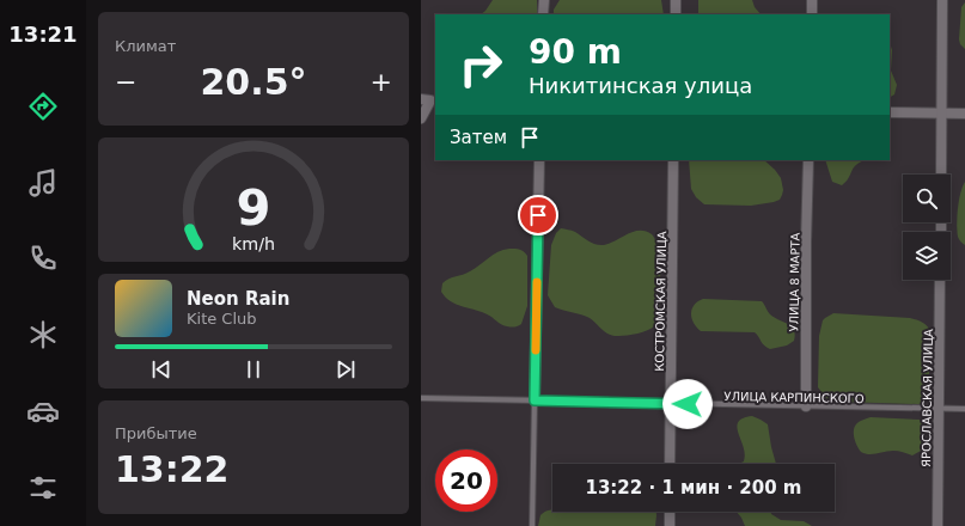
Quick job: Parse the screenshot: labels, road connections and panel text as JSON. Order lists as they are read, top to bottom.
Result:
{
  "streets": {
    "street": ["УЛИЦА 8 МАРТА", "КОСТРОМСКАЯ УЛИЦА", "ЯРОСЛАВСКАЯ УЛИЦА"],
    "lane": ["УЛИЦА КАРПИНСКОГО"]
  },
  "crossings": [
    ["УЛИЦА 8 МАРТА", "УЛИЦА КАРПИНСКОГО"],
    ["КОСТРОМСКАЯ УЛИЦА", "УЛИЦА КАРПИНСКОГО"],
    ["УЛИЦА КАРПИНСКОГО", "ЯРОСЛАВСКАЯ УЛИЦА"]
  ],
  "page": {
    "tabs": "13:21",
    "tile": [
      "Климат",
      ["Прибытие", "13:22"]
    ],
    "turn": ["90 m", "Никитинская улица"],
    "heat": ["−", "20.5°", "+"],
    "then": "Затем",
    "song": ["Neon Rain", "Kite Club"],
    "limit": "20",
    "trip": "13:22 · 1 мин · 200 m",
    "gauge": ["9", "km/h"]
  }
}
